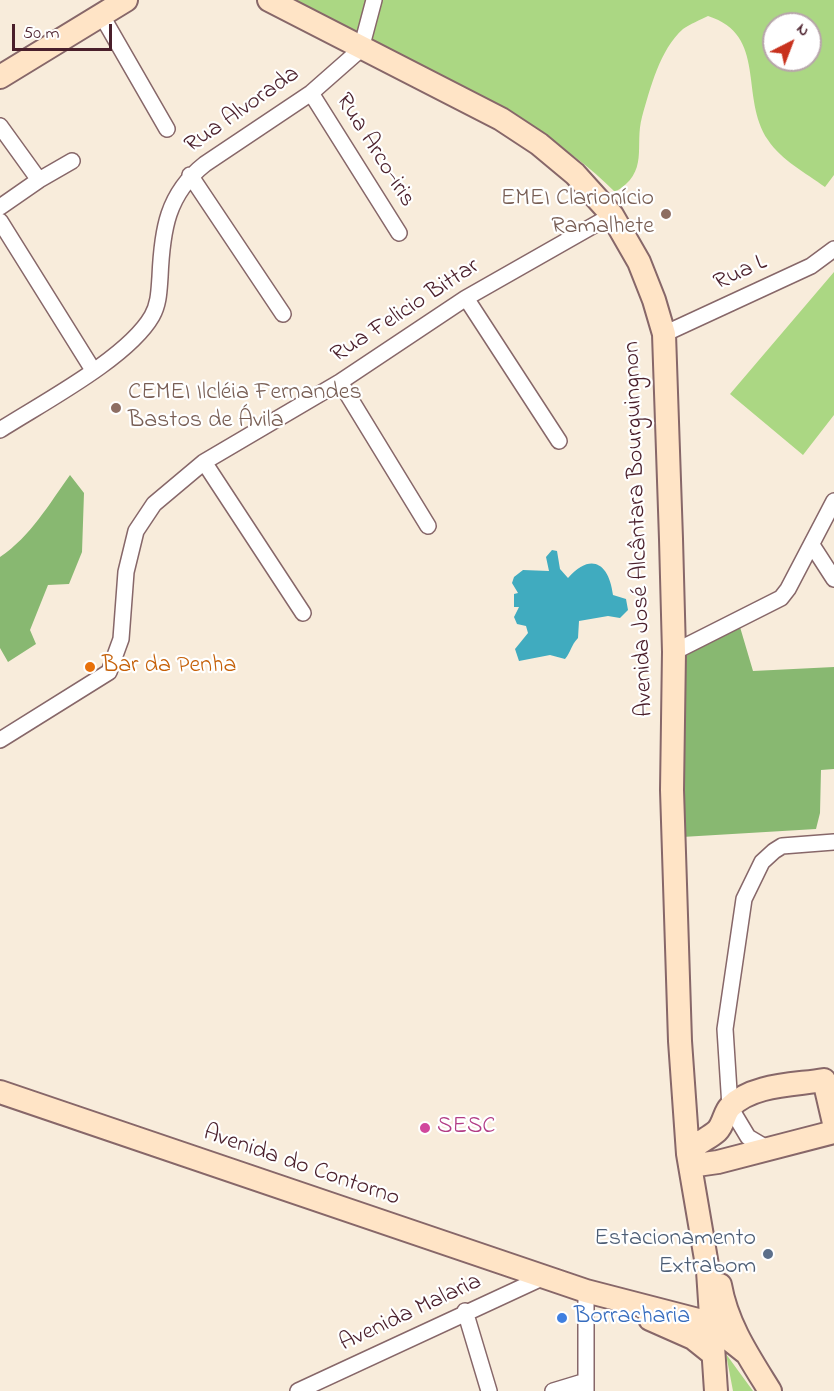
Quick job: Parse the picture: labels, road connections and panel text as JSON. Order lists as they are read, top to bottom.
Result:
{
  "streets": {
    "street": [
      "Rua Alvorada",
      "Rua Arco-iris",
      "Rua L",
      "Rua Felicio Bittar",
      "Avenida José Alcântara Bourguingnon",
      "Avenida do Contorno",
      "Avenida Malaria"
    ]
  },
  "crossings": [
    ["Rua Alvorada", "Rua Arco-iris"],
    ["Rua Alvorada", "Avenida José Alcântara Bourguingnon"],
    ["Rua L", "Avenida José Alcântara Bourguingnon"],
    ["Rua Felicio Bittar", "Avenida José Alcântara Bourguingnon"],
    ["Avenida José Alcântara Bourguingnon", "Avenida do Contorno"],
    ["Avenida do Contorno", "Avenida Malaria"]
  ],
  "places": [
    "EMEI Clarionício Ramalhete",
    "CEMEI Ilcléia Fernandes Bastos de Ávila",
    "Bar da Penha",
    "SESC",
    "Estacionamento Extrabom",
    "Borracharia"
  ],
  "scale_bar": "50 m",
  "north": "top right"
}
